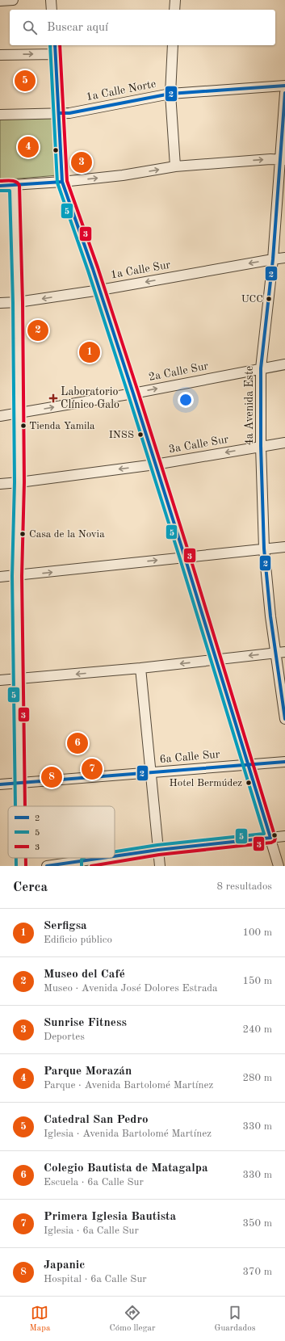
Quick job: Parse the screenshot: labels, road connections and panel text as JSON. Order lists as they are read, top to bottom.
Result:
{
  "streets": {
    "street": [
      "1a Calle Norte",
      "1a Calle Sur",
      "2a Calle Sur",
      "4a Avenida Este",
      "3a Calle Sur",
      "6a Calle Sur"
    ]
  },
  "crossings": [
    ["1a Calle Sur", "4a Avenida Este"],
    ["2a Calle Sur", "4a Avenida Este"],
    ["4a Avenida Este", "3a Calle Sur"]
  ],
  "one_way": ["1a Calle Sur", "2a Calle Sur", "3a Calle Sur"],
  "places": {
    "other": [
      "UCC",
      "Tienda Yamila",
      "INSS",
      "Casa de la Novia",
      "Hotel Bermúdez"
    ],
    "health": ["Laboratorio Clínico Galo"]
  },
  "lines": ["transit line 2", "transit line 5", "transit line 3"],
  "legend": ["2", "5", "3"],
  "page": {
    "search": "Buscar aquí",
    "pins": [
      "5",
      "4",
      "3",
      "2",
      "1",
      "6",
      "7",
      "8"
    ],
    "heading": ["Cerca", "8 resultados"],
    "list": [
      {
        "mark": "1",
        "name": "Serfigsa",
        "note": "Edificio público",
        "value": "100 m"
      },
      {
        "mark": "2",
        "name": "Museo del Café",
        "note": "Museo · Avenida José Dolores Estrada",
        "value": "150 m"
      },
      {
        "mark": "3",
        "name": "Sunrise Fitness",
        "note": "Deportes",
        "value": "240 m"
      },
      {
        "mark": "4",
        "name": "Parque Morazán",
        "note": "Parque · Avenida Bartolomé Martínez",
        "value": "280 m"
      },
      {
        "mark": "5",
        "name": "Catedral San Pedro",
        "note": "Iglesia · Avenida Bartolomé Martínez",
        "value": "330 m"
      },
      {
        "mark": "6",
        "name": "Colegio Bautista de Matagalpa",
        "note": "Escuela · 6a Calle Sur",
        "value": "330 m"
      },
      {
        "mark": "7",
        "name": "Primera Iglesia Bautista",
        "note": "Iglesia · 6a Calle Sur",
        "value": "350 m"
      },
      {
        "mark": "8",
        "name": "Japanic",
        "note": "Hospital · 6a Calle Sur",
        "value": "370 m"
      }
    ],
    "nav": ["Mapa", "Cómo llegar", "Guardados"]
  }
}
